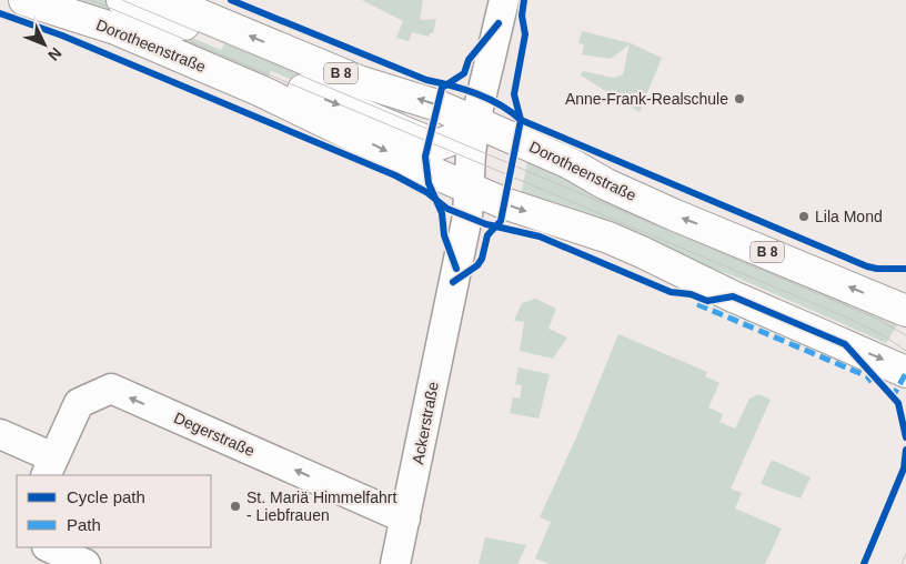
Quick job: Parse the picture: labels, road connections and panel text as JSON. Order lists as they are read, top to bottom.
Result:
{
  "streets": {
    "main road": ["Dorotheenstraße", "B 8"],
    "street": ["Ackerstraße", "Degerstraße"]
  },
  "crossings": [
    ["Dorotheenstraße", "Ackerstraße"],
    ["Ackerstraße", "Degerstraße"]
  ],
  "one_way": ["Degerstraße"],
  "places": ["Anne-Frank-Realschule", "Lila Mond", "St. Mariä Himmelfahrt - Liebfrauen"],
  "legend": ["Cycle path", "Path"],
  "north": "bottom right"
}
